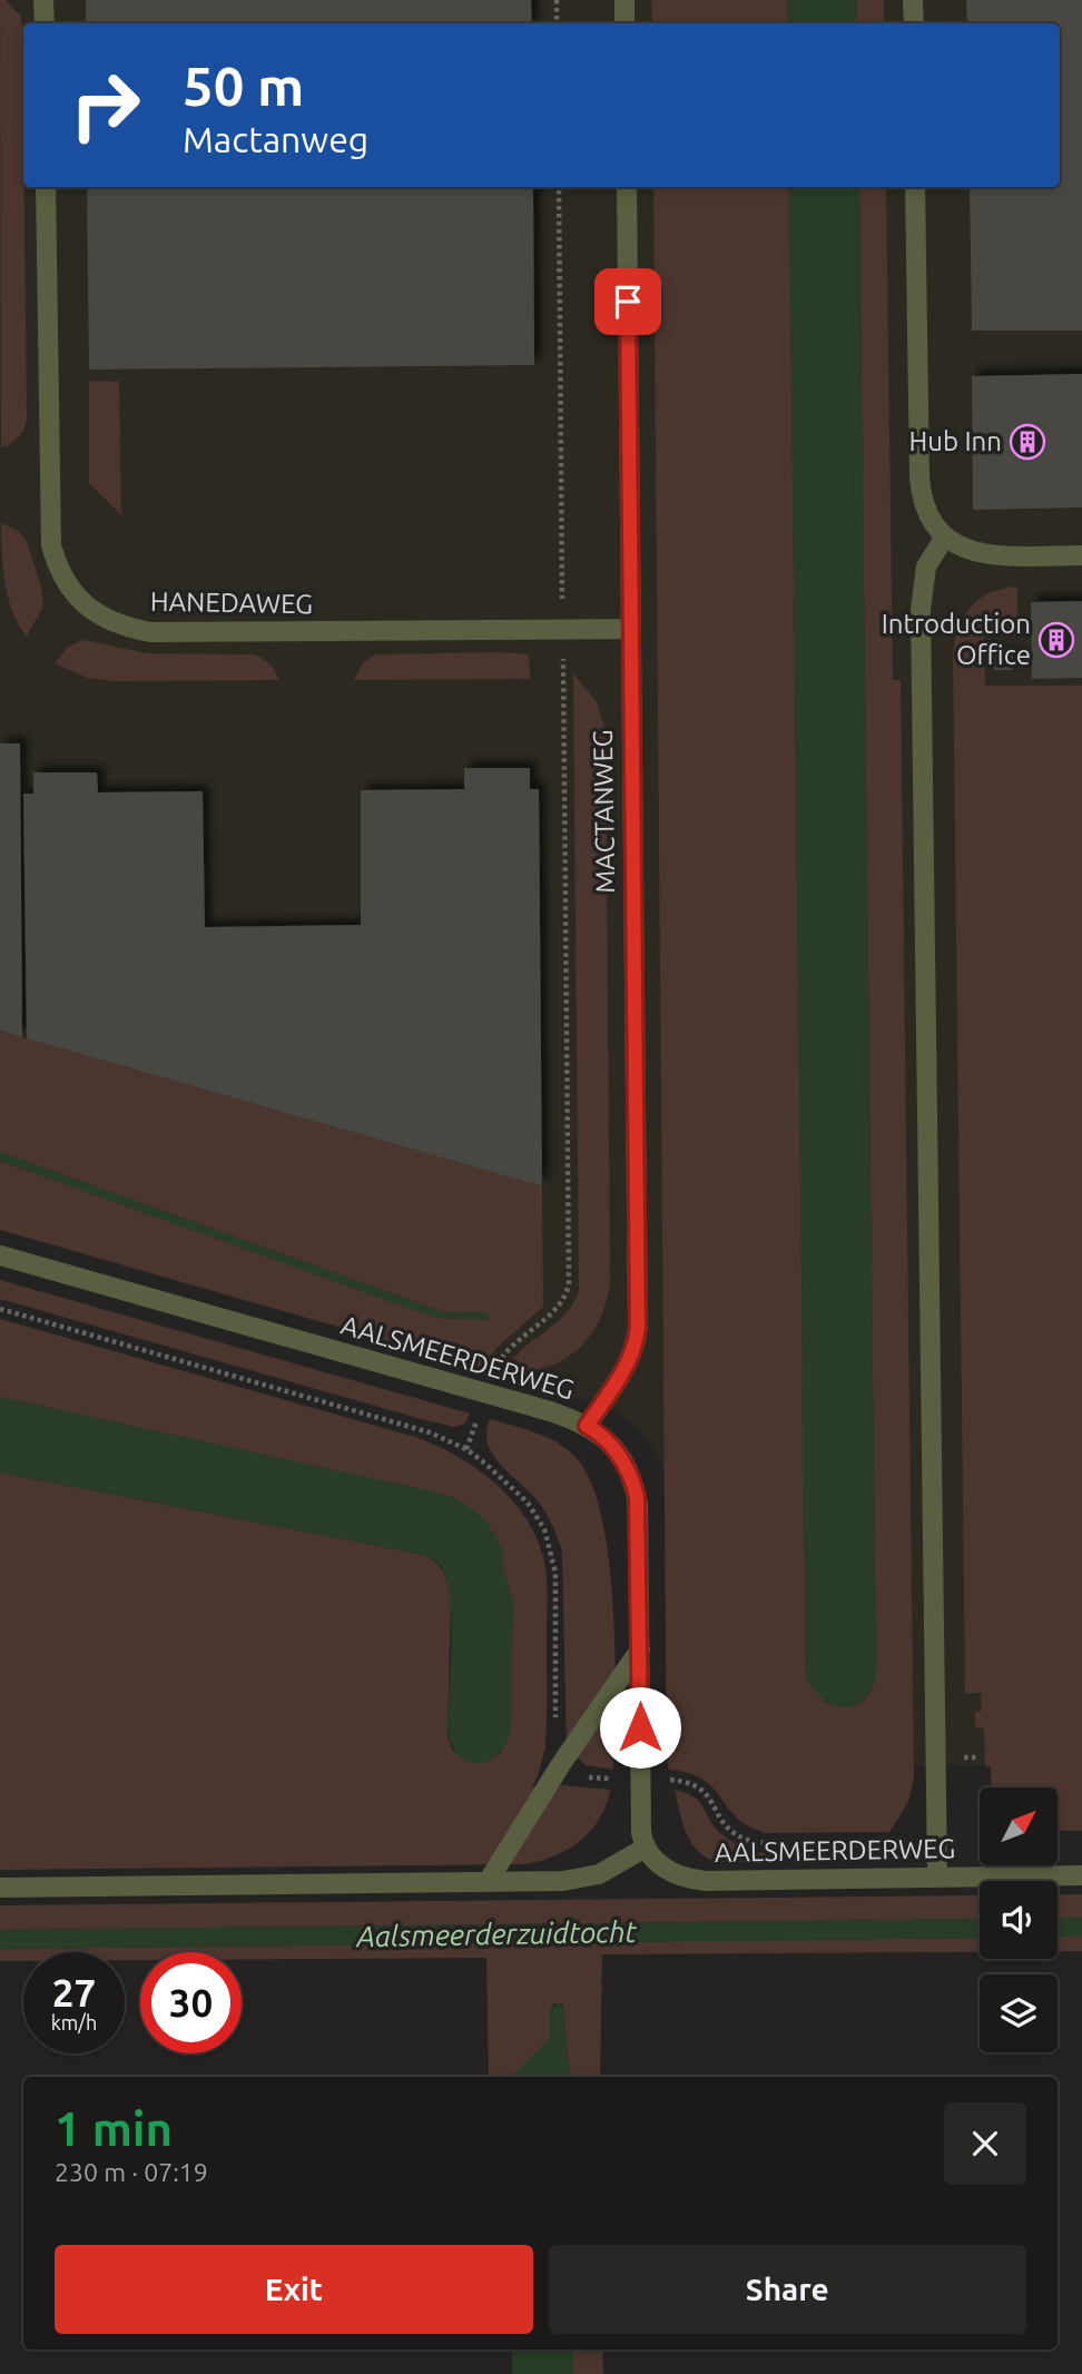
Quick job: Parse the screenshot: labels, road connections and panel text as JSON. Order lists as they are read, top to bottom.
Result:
{
  "streets": {
    "street": ["HANEDAWEG", "MACTANWEG", "AALSMEERDERWEG"]
  },
  "crossings": [
    ["HANEDAWEG", "MACTANWEG"],
    ["MACTANWEG", "AALSMEERDERWEG"]
  ],
  "water": ["Aalsmeerderzuidtocht"],
  "places": {
    "building": ["Hub Inn", "Introduction Office"]
  },
  "north": "top right",
  "page": {
    "turn": ["50 m", "Mactanweg"],
    "speed": "27 km/h",
    "limit": "30",
    "heading": ["1 min", "230 m · 07:19"],
    "buttons": ["Exit", "Share"]
  }
}
